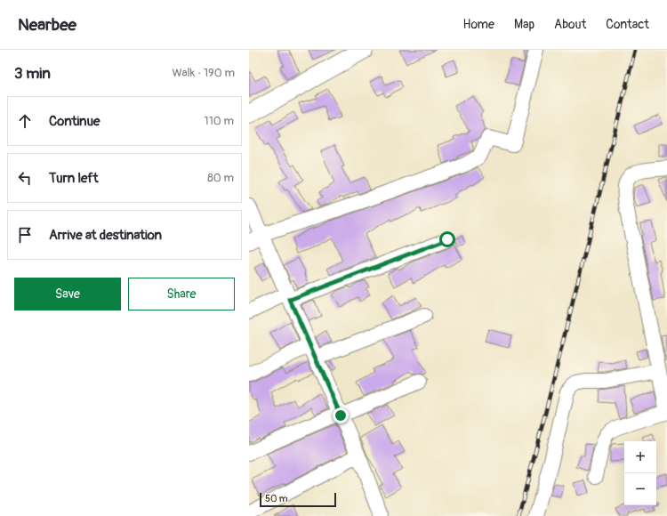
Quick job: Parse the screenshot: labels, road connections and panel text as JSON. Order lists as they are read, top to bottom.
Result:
{
  "scale_bar": "50 m",
  "page": {
    "header": "Nearbee",
    "nav": [
      "Home",
      "Map",
      "About",
      "Contact"
    ],
    "heading": ["3 min", "Walk · 190 m"],
    "list": [
      ["Continue", "110 m"],
      ["Turn left", "80 m"],
      "Arrive at destination"
    ],
    "buttons": ["Save", "Share"],
    "map_buttons": ["+", "−"],
    "scale": "50 m"
  }
}
